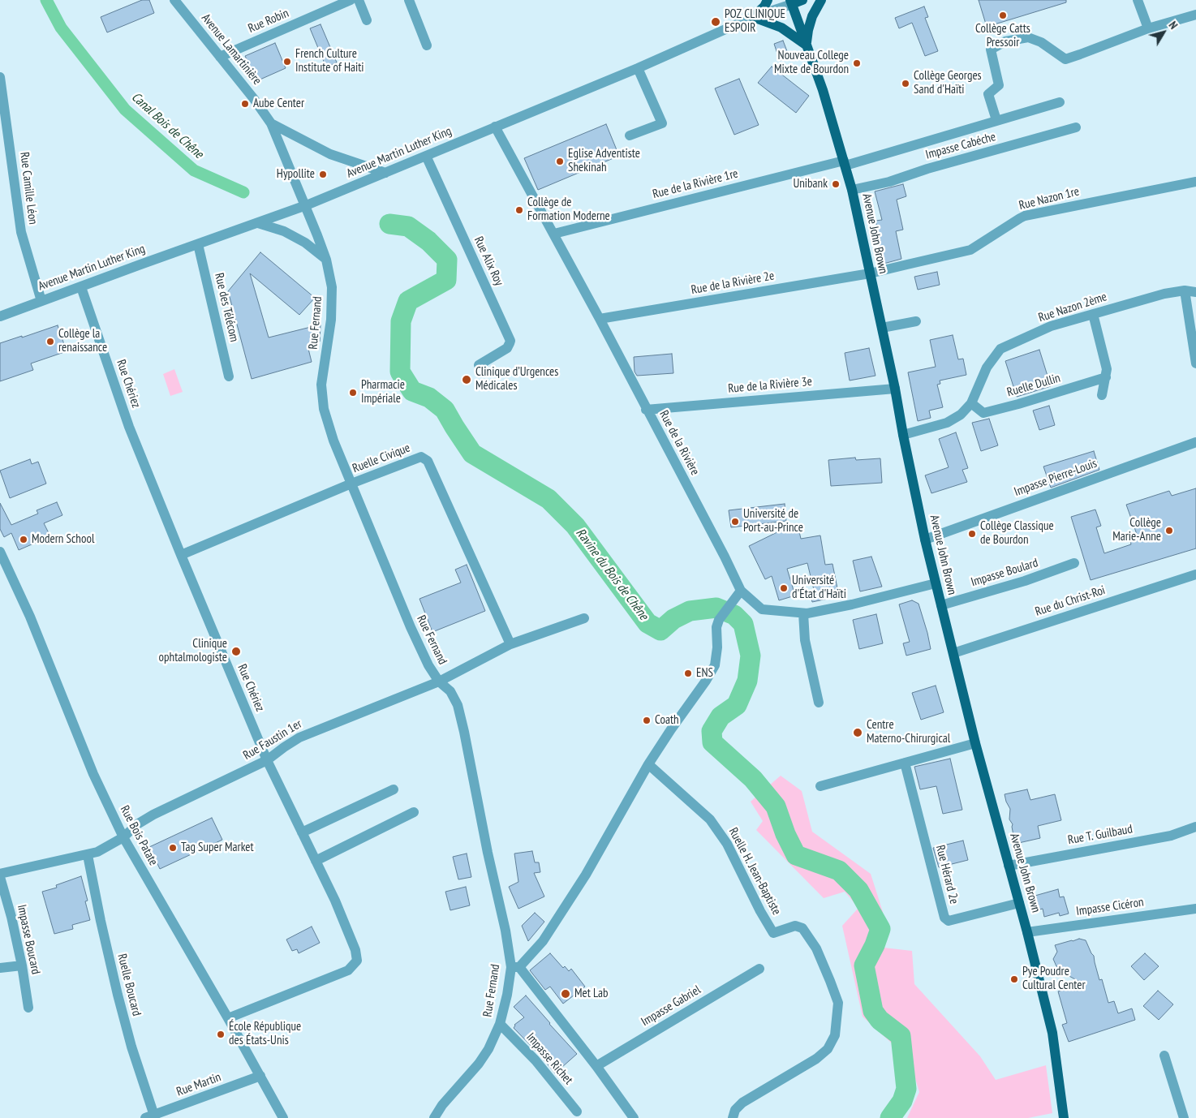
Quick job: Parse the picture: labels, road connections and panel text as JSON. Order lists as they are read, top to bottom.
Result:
{
  "streets": {
    "main road": ["Avenue Martin Luther King", "Avenue John Brown"],
    "street": [
      "Rue Robin",
      "Avenue Lamartinière",
      "Impasse Cabéche",
      "Rue de la Rivière 1re",
      "Rue Camille Léon",
      "Rue Nazon 1re",
      "Rue Alix Roy",
      "Rue de la Rivière 2e",
      "Rue des Télécom",
      "Rue Nazon 2ème",
      "Rue Fernand",
      "Rue Chériez",
      "Rue de la Rivière 3e",
      "Ruelle Dullin",
      "Rue de la Rivière",
      "Ruelle Civique",
      "Impasse Pierre-Louis",
      "Impasse Boulard",
      "Rue du Christ-Roi",
      "Rue Faustin 1er",
      "Rue T. Guilbaud",
      "Rue Bois Patate",
      "Ruelle H. Jean-Baptiste",
      "Rue Hérard 2e",
      "Impasse Cicéron",
      "Impasse Boucard",
      "Ruelle Boucard",
      "Impasse Gabriel",
      "Impasse Richet",
      "Rue Martin"
    ]
  },
  "crossings": [
    ["Rue Robin", "Avenue Lamartinière"],
    ["Avenue Lamartinière", "Avenue Martin Luther King"],
    ["Avenue Lamartinière", "Rue Fernand"],
    ["Impasse Cabéche", "Avenue John Brown"],
    ["Avenue Martin Luther King", "Rue Camille Léon"],
    ["Avenue Martin Luther King", "Avenue John Brown"],
    ["Avenue Martin Luther King", "Rue Alix Roy"],
    ["Avenue Martin Luther King", "Rue des Télécom"],
    ["Avenue Martin Luther King", "Rue Fernand"],
    ["Avenue Martin Luther King", "Rue Chériez"],
    ["Avenue Martin Luther King", "Rue de la Rivière"],
    ["Rue de la Rivière 1re", "Avenue John Brown"],
    ["Rue de la Rivière 1re", "Rue de la Rivière"],
    ["Rue Nazon 1re", "Avenue John Brown"],
    ["Rue Nazon 1re", "Rue de la Rivière 2e"],
    ["Avenue John Brown", "Rue de la Rivière 2e"],
    ["Avenue John Brown", "Rue Nazon 2ème"],
    ["Avenue John Brown", "Rue de la Rivière 3e"],
    ["Avenue John Brown", "Rue de la Rivière"],
    ["Avenue John Brown", "Impasse Pierre-Louis"],
    ["Avenue John Brown", "Impasse Boulard"],
    ["Avenue John Brown", "Rue du Christ-Roi"],
    ["Avenue John Brown", "Rue T. Guilbaud"],
    ["Avenue John Brown", "Rue Hérard 2e"],
    ["Avenue John Brown", "Impasse Cicéron"],
    ["Rue de la Rivière 2e", "Rue de la Rivière"],
    ["Rue Nazon 2ème", "Ruelle Dullin"],
    ["Rue Fernand", "Ruelle Civique"],
    ["Rue Fernand", "Rue Faustin 1er"],
    ["Rue Fernand", "Impasse Richet"],
    ["Rue Chériez", "Ruelle Civique"],
    ["Rue Chériez", "Rue Faustin 1er"],
    ["Rue Chériez", "Rue Bois Patate"],
    ["Rue de la Rivière 3e", "Rue de la Rivière"],
    ["Ruelle Civique", "Rue Faustin 1er"],
    ["Rue Faustin 1er", "Rue Bois Patate"],
    ["Rue Faustin 1er", "Ruelle Boucard"],
    ["Rue Bois Patate", "Rue Martin"],
    ["Ruelle Boucard", "Rue Martin"]
  ],
  "water": ["Canal Bois de Chêne", "Ravine du Bois de Chêne"],
  "places": [
    "Collège Catts Pressoir",
    "POZ CLINIQUE ESPOIR",
    "French Culture Institute of Haiti",
    "Nouveau College Mixte de Bourdon",
    "Collège Georges Sand d'Haïti",
    "Aube Center",
    "Eglise Adventiste Shekinah",
    "Hypollite",
    "Unibank",
    "Collège de Formation Moderne",
    "Collège la renaissance",
    "Clinique d’Urgences Médicales",
    "Pharmacie Impériale",
    "Université de Port-au-Prince",
    "Collège Marie-Anne",
    "Collège Classique de Bourdon",
    "Modern School",
    "Université d'État d'Haïti",
    "Clinique ophtalmologiste",
    "ENS",
    "Coath",
    "Centre Materno-Chirurgical",
    "Tag Super Market",
    "Pye Poudre Cultural Center",
    "Met Lab",
    "École République des États-Unis"
  ],
  "north": "top right"
}
